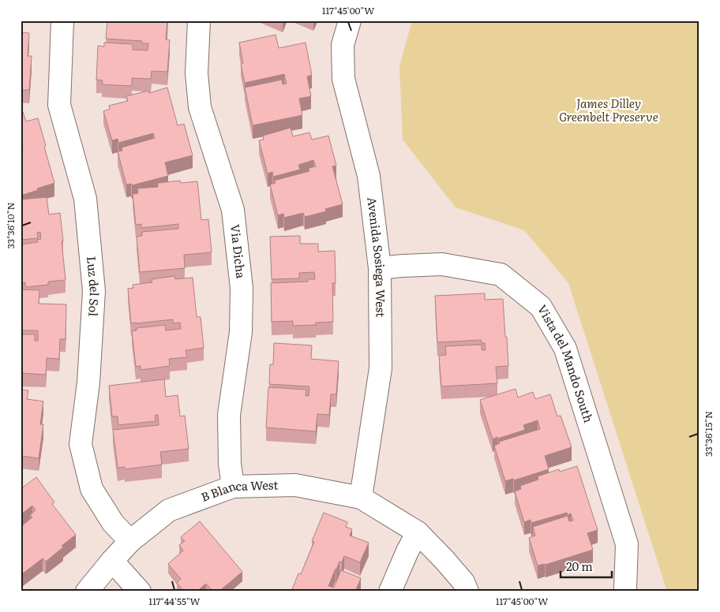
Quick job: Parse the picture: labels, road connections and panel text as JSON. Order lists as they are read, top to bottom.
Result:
{
  "streets": {
    "street": [
      "Via Dicha",
      "Avenida Sosiega West",
      "Luz del Sol",
      "Vista del Mando South",
      "B Blanca West"
    ]
  },
  "crossings": [
    ["Via Dicha", "B Blanca West"],
    ["Avenida Sosiega West", "Vista del Mando South"],
    ["Avenida Sosiega West", "B Blanca West"],
    ["Luz del Sol", "B Blanca West"]
  ],
  "parks": ["James Dilley Greenbelt Preserve"],
  "scale_bar": "20 m",
  "coordinates": [
    "117°45'00\"W",
    "33°36'10\"N",
    "33°36'15\"N",
    "117°44'55\"W"
  ]
}
